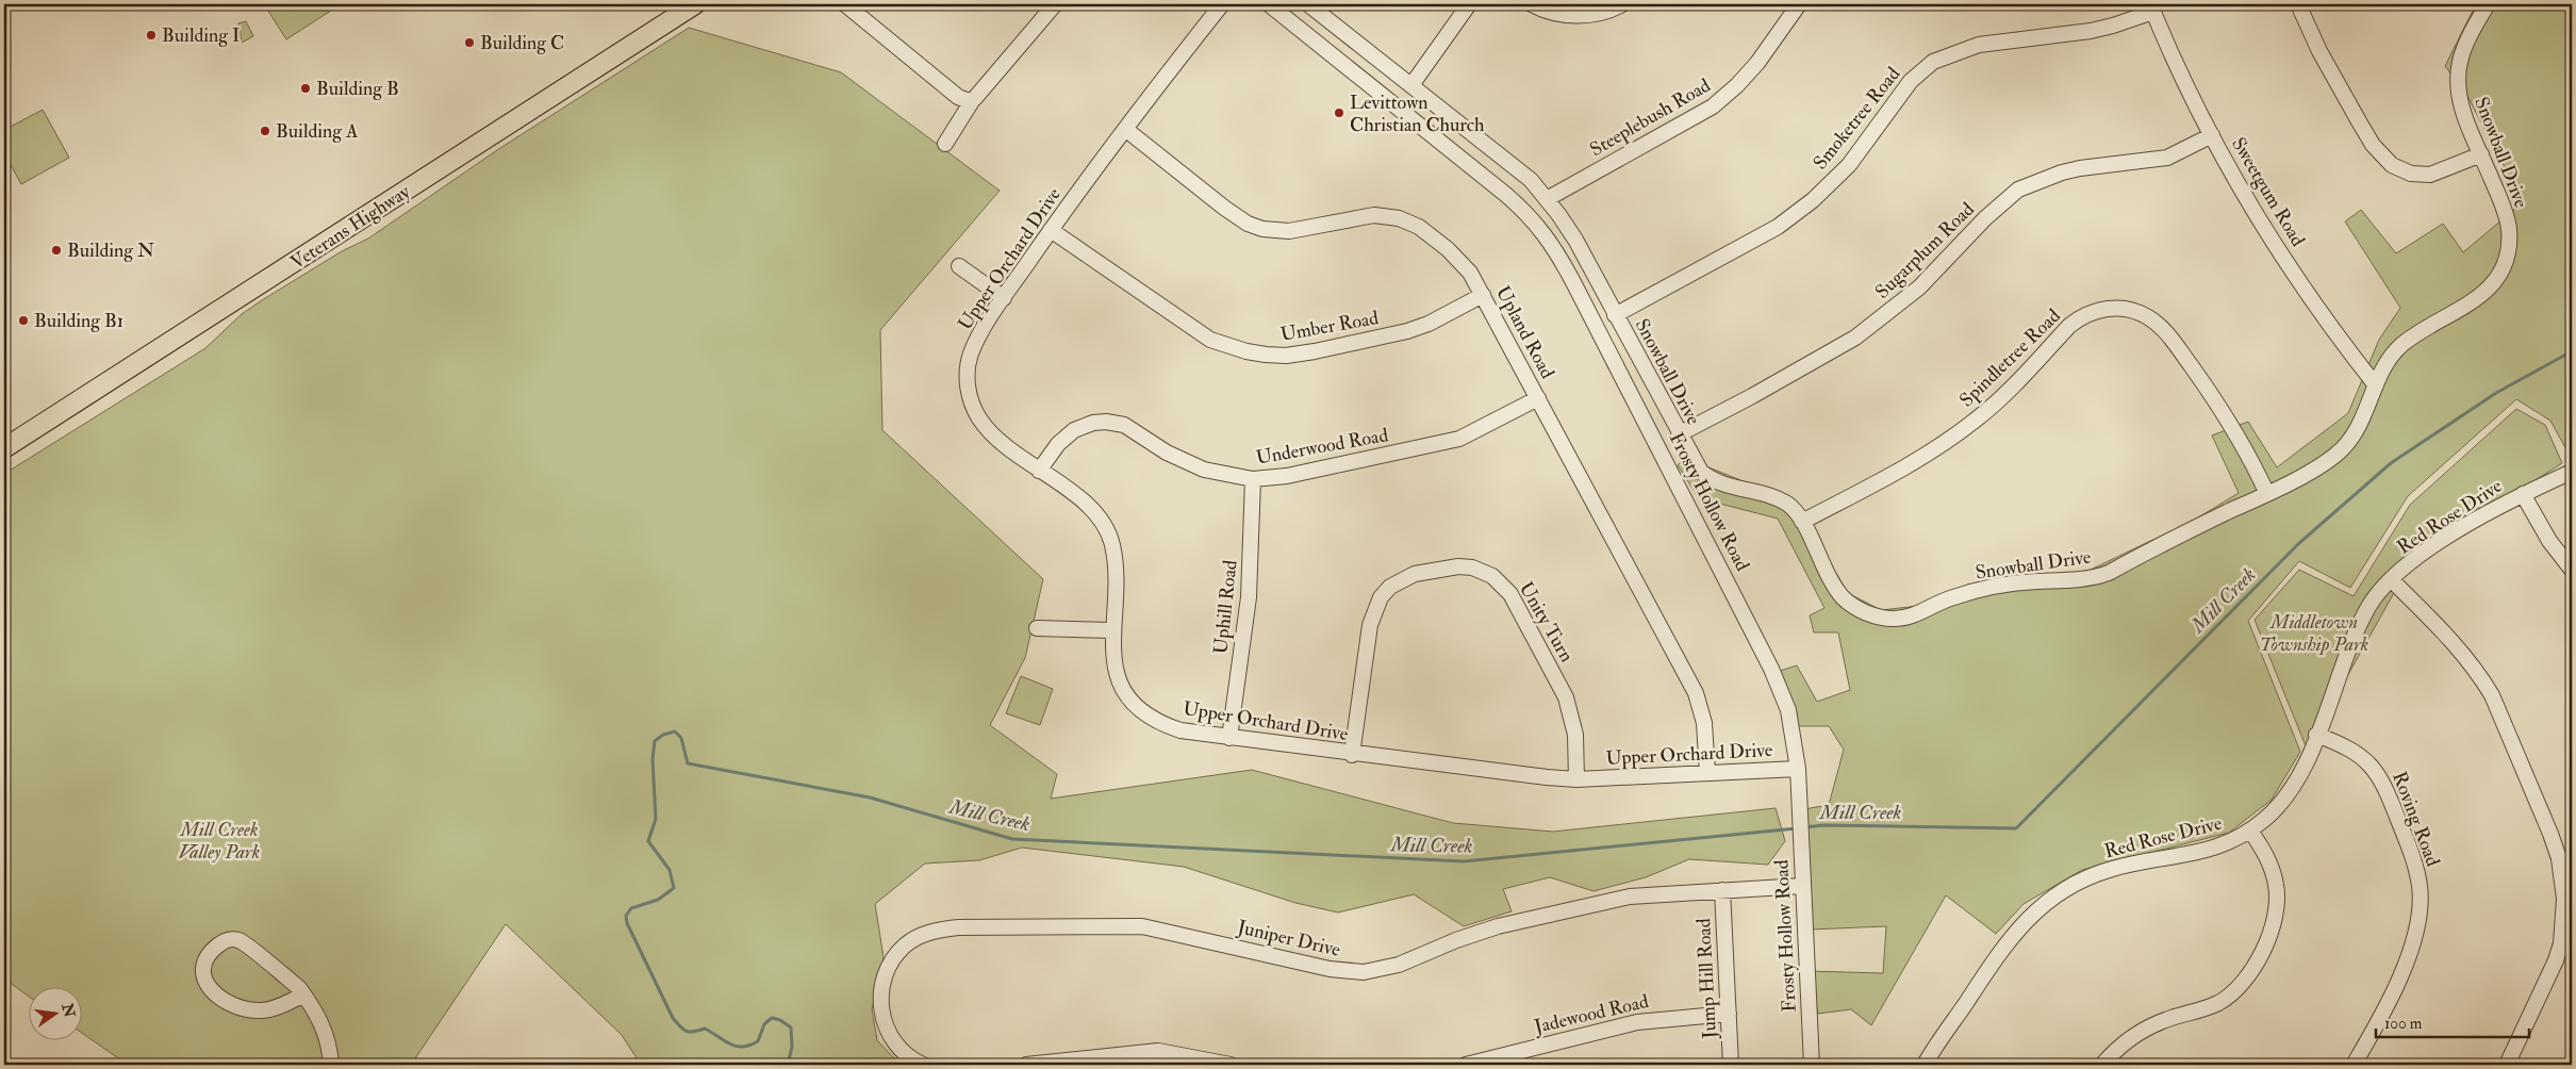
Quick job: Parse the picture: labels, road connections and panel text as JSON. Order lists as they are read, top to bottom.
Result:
{
  "streets": {
    "main road": ["Veterans Highway"],
    "street": [
      "Steeplebush Road",
      "Smoketree Road",
      "Snowball Drive",
      "Sweetgum Road",
      "Sugarplum Road",
      "Upper Orchard Drive",
      "Umber Road",
      "Upland Road",
      "Spindletree Road",
      "Underwood Road",
      "Frosty Hollow Road",
      "Red Rose Drive",
      "Uphill Road",
      "Unity Turn",
      "Roving Road",
      "Juniper Drive",
      "Jump Hill Road",
      "Jadewood Road"
    ]
  },
  "crossings": [
    ["Steeplebush Road", "Snowball Drive"],
    ["Smoketree Road", "Snowball Drive"],
    ["Smoketree Road", "Sweetgum Road"],
    ["Snowball Drive", "Sweetgum Road"],
    ["Snowball Drive", "Sugarplum Road"],
    ["Snowball Drive", "Spindletree Road"],
    ["Sweetgum Road", "Sugarplum Road"],
    ["Upper Orchard Drive", "Umber Road"],
    ["Upper Orchard Drive", "Upland Road"],
    ["Upper Orchard Drive", "Underwood Road"],
    ["Upper Orchard Drive", "Frosty Hollow Road"],
    ["Upper Orchard Drive", "Uphill Road"],
    ["Upper Orchard Drive", "Unity Turn"],
    ["Umber Road", "Upland Road"],
    ["Upland Road", "Underwood Road"],
    ["Underwood Road", "Uphill Road"],
    ["Frosty Hollow Road", "Juniper Drive"],
    ["Red Rose Drive", "Roving Road"],
    ["Juniper Drive", "Jump Hill Road"],
    ["Jump Hill Road", "Jadewood Road"]
  ],
  "water": ["Mill Creek"],
  "parks": ["Middletown Township Park", "Mill Creek Valley Park"],
  "places": [
    "Building I",
    "Building C",
    "Building B",
    "Levittown Christian Church",
    "Building A",
    "Building N",
    "Building B1"
  ],
  "scale_bar": "100 m",
  "north": "right"
}
